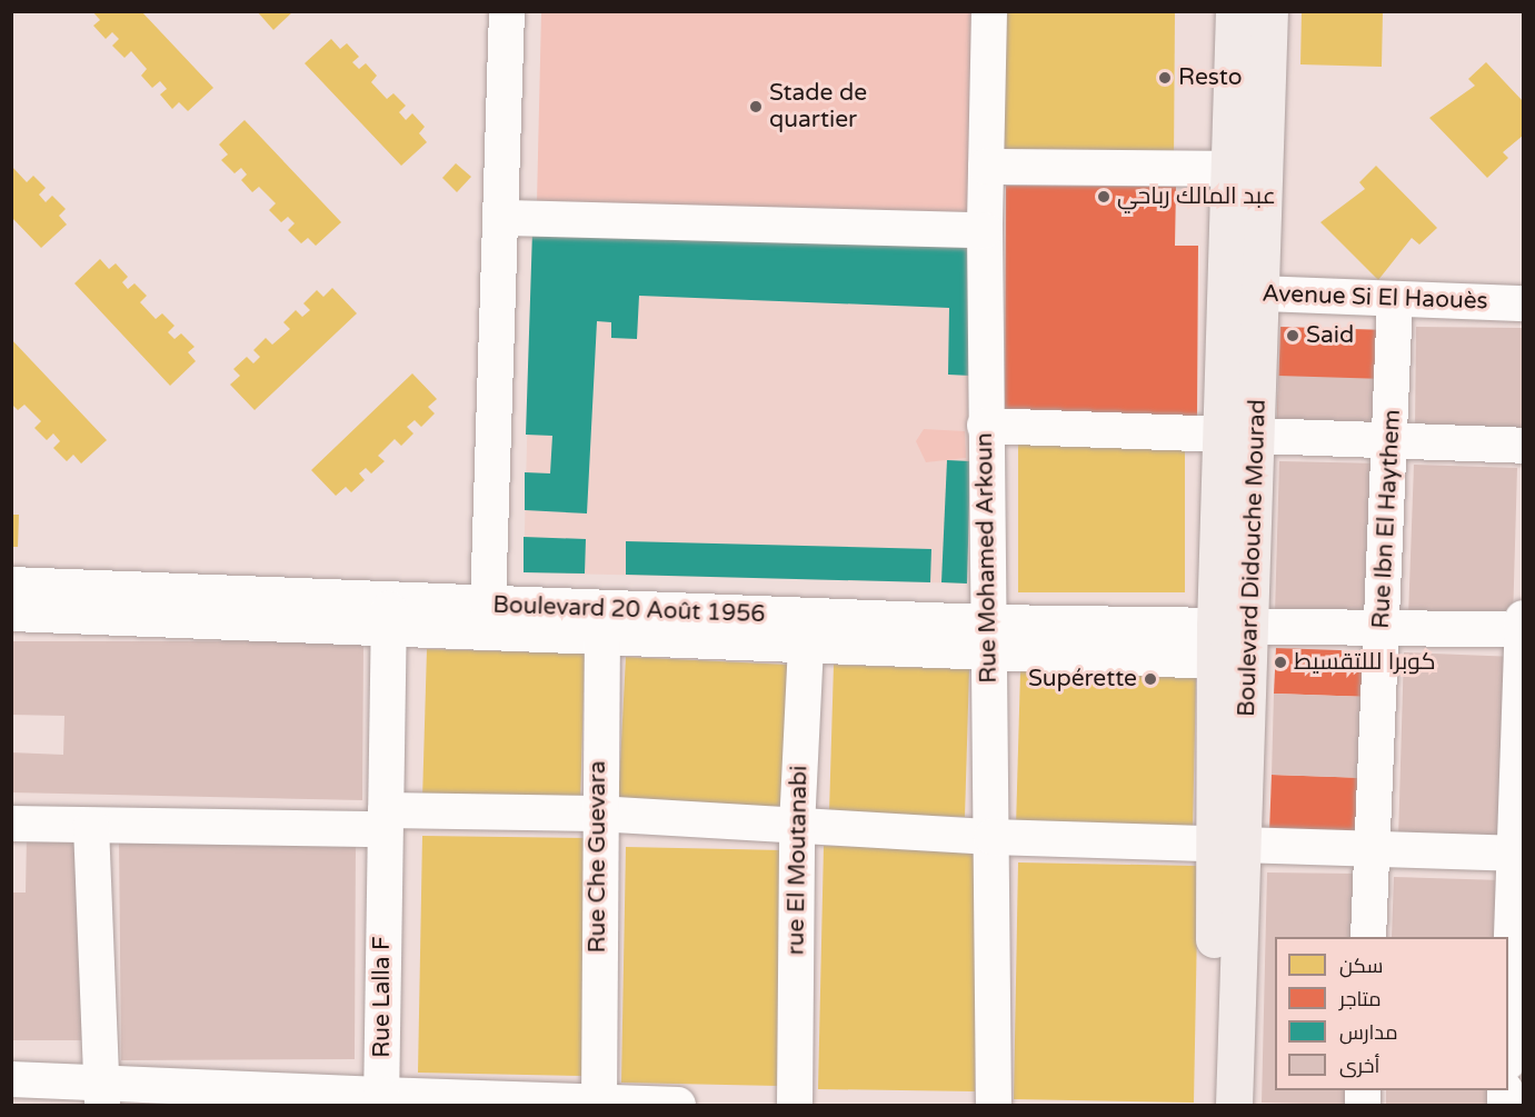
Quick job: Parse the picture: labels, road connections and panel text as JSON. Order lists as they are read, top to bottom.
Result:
{
  "streets": {
    "main road": ["Boulevard Didouche Mourad"],
    "street": [
      "Avenue Si El Haouès",
      "Rue Ibn El Haythem",
      "Rue Mohamed Arkoun",
      "Boulevard 20 Août 1956",
      "Rue Che Guevara",
      "rue El Moutanabi",
      "Rue Lalla F"
    ]
  },
  "crossings": [
    ["Avenue Si El Haouès", "Rue Ibn El Haythem"],
    ["Avenue Si El Haouès", "Boulevard Didouche Mourad"],
    ["Rue Ibn El Haythem", "Boulevard 20 Août 1956"],
    ["Rue Mohamed Arkoun", "Boulevard 20 Août 1956"],
    ["Boulevard Didouche Mourad", "Boulevard 20 Août 1956"],
    ["Boulevard 20 Août 1956", "Rue Che Guevara"],
    ["Boulevard 20 Août 1956", "rue El Moutanabi"],
    ["Boulevard 20 Août 1956", "Rue Lalla F"]
  ],
  "places": [
    "Resto",
    "Stade de quartier",
    "عبد المالك رباحي",
    "Said",
    "كوبرا لللتقسيط",
    "Supérette"
  ],
  "legend": [
    "سكن",
    "متاجر",
    "مدارس",
    "أخرى"
  ]
}
